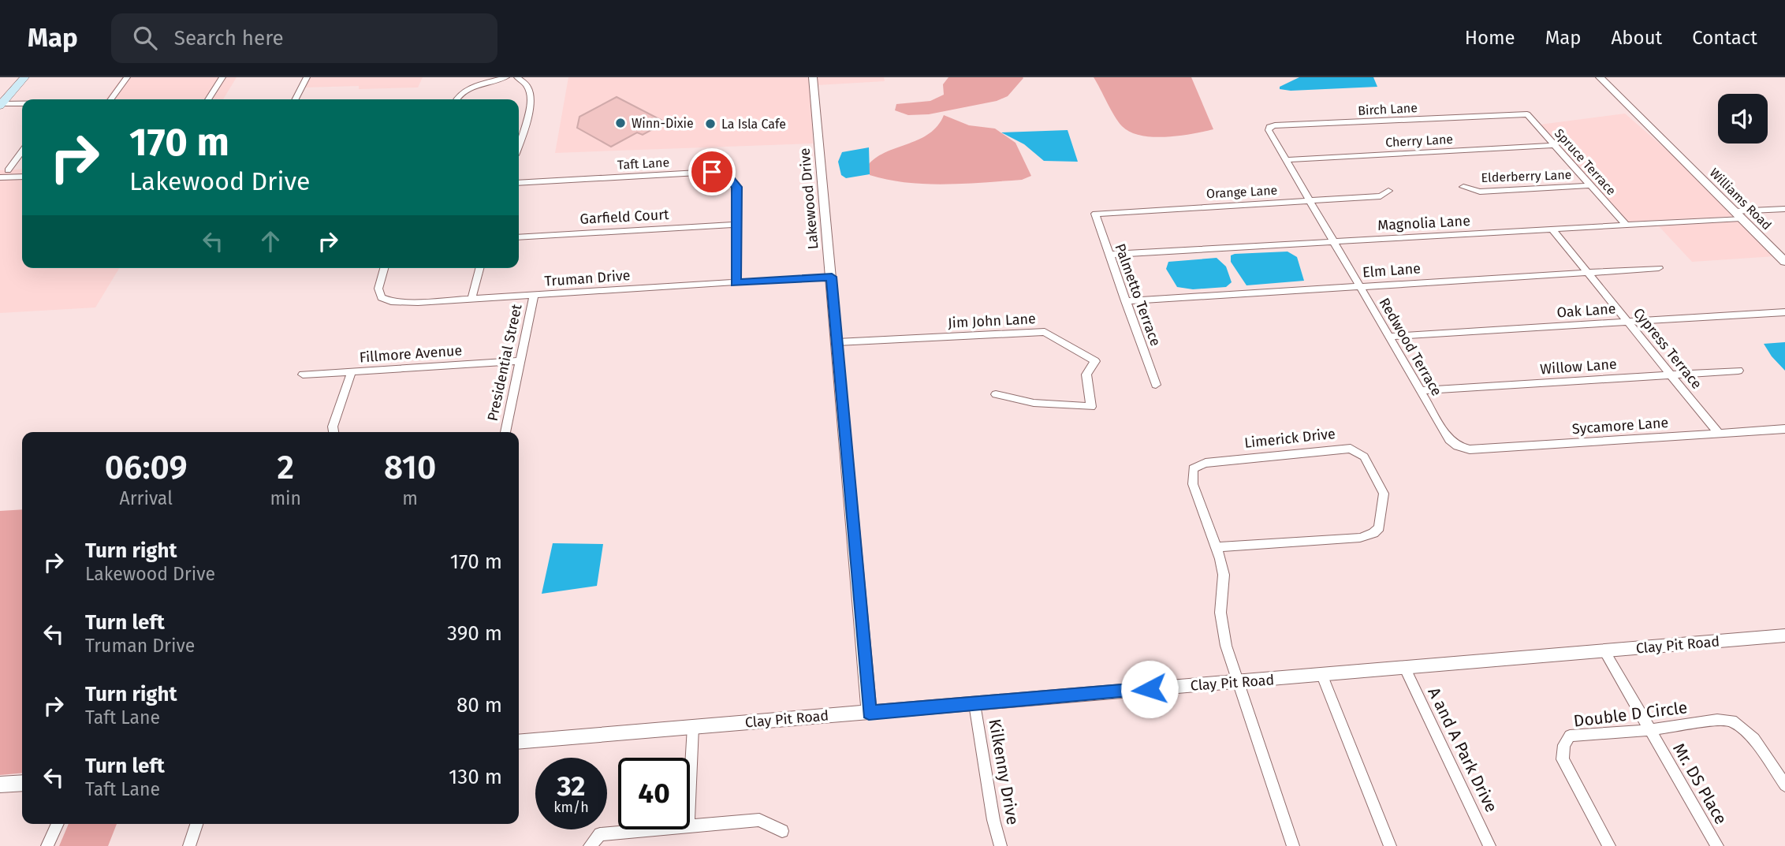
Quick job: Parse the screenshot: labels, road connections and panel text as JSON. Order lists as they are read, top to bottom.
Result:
{
  "streets": {
    "street": [
      "Birch Lane",
      "Cherry Lane",
      "Spruce Terrace",
      "Taft Lane",
      "Elderberry Lane",
      "Orange Lane",
      "Lakewood Drive",
      "Williams Road",
      "Garfield Court",
      "Magnolia Lane",
      "Elm Lane",
      "Truman Drive",
      "Palmetto Terrace",
      "Oak Lane",
      "Jim John Lane",
      "Redwood Terrace",
      "Cypress Terrace",
      "Fillmore Avenue",
      "Presidential Street",
      "Willow Lane",
      "Sycamore Lane",
      "Limerick Drive",
      "Clay Pit Road",
      "Double D Circle",
      "A and A Park Drive",
      "Kilkenny Drive",
      "Mr. DS Place"
    ]
  },
  "crossings": [
    ["Birch Lane", "Spruce Terrace"],
    ["Birch Lane", "Redwood Terrace"],
    ["Cherry Lane", "Spruce Terrace"],
    ["Cherry Lane", "Redwood Terrace"],
    ["Spruce Terrace", "Elderberry Lane"],
    ["Spruce Terrace", "Magnolia Lane"],
    ["Taft Lane", "Garfield Court"],
    ["Taft Lane", "Truman Drive"],
    ["Orange Lane", "Palmetto Terrace"],
    ["Orange Lane", "Redwood Terrace"],
    ["Lakewood Drive", "Truman Drive"],
    ["Lakewood Drive", "Jim John Lane"],
    ["Lakewood Drive", "Clay Pit Road"],
    ["Williams Road", "Magnolia Lane"],
    ["Magnolia Lane", "Palmetto Terrace"],
    ["Magnolia Lane", "Redwood Terrace"],
    ["Magnolia Lane", "Cypress Terrace"],
    ["Elm Lane", "Palmetto Terrace"],
    ["Elm Lane", "Redwood Terrace"],
    ["Elm Lane", "Cypress Terrace"],
    ["Truman Drive", "Presidential Street"],
    ["Oak Lane", "Redwood Terrace"],
    ["Oak Lane", "Cypress Terrace"],
    ["Redwood Terrace", "Willow Lane"],
    ["Redwood Terrace", "Sycamore Lane"],
    ["Cypress Terrace", "Willow Lane"],
    ["Cypress Terrace", "Sycamore Lane"],
    ["Fillmore Avenue", "Presidential Street"],
    ["Limerick Drive", "Clay Pit Road"],
    ["Clay Pit Road", "A and A Park Drive"],
    ["Clay Pit Road", "Kilkenny Drive"],
    ["Clay Pit Road", "Mr. DS Place"],
    ["Double D Circle", "Mr. DS Place"]
  ],
  "places": ["Winn-Dixie", "La Isla Cafe"],
  "page": {
    "header": "Map",
    "search": "Search here",
    "nav": [
      "Home",
      "Map",
      "About",
      "Contact"
    ],
    "turn": ["170 m", "Lakewood Drive"],
    "eta": [
      "06:09",
      "Arrival",
      "2",
      "min",
      "810",
      "m"
    ],
    "list": [
      {
        "name": "Turn right",
        "note": "Lakewood Drive",
        "value": "170 m"
      },
      {
        "name": "Turn left",
        "note": "Truman Drive",
        "value": "390 m"
      },
      {
        "name": "Turn right",
        "note": "Taft Lane",
        "value": "80 m"
      },
      {
        "name": "Turn left",
        "note": "Taft Lane",
        "value": "130 m"
      }
    ],
    "speed": "32 km/h",
    "limit": "40"
  }
}
